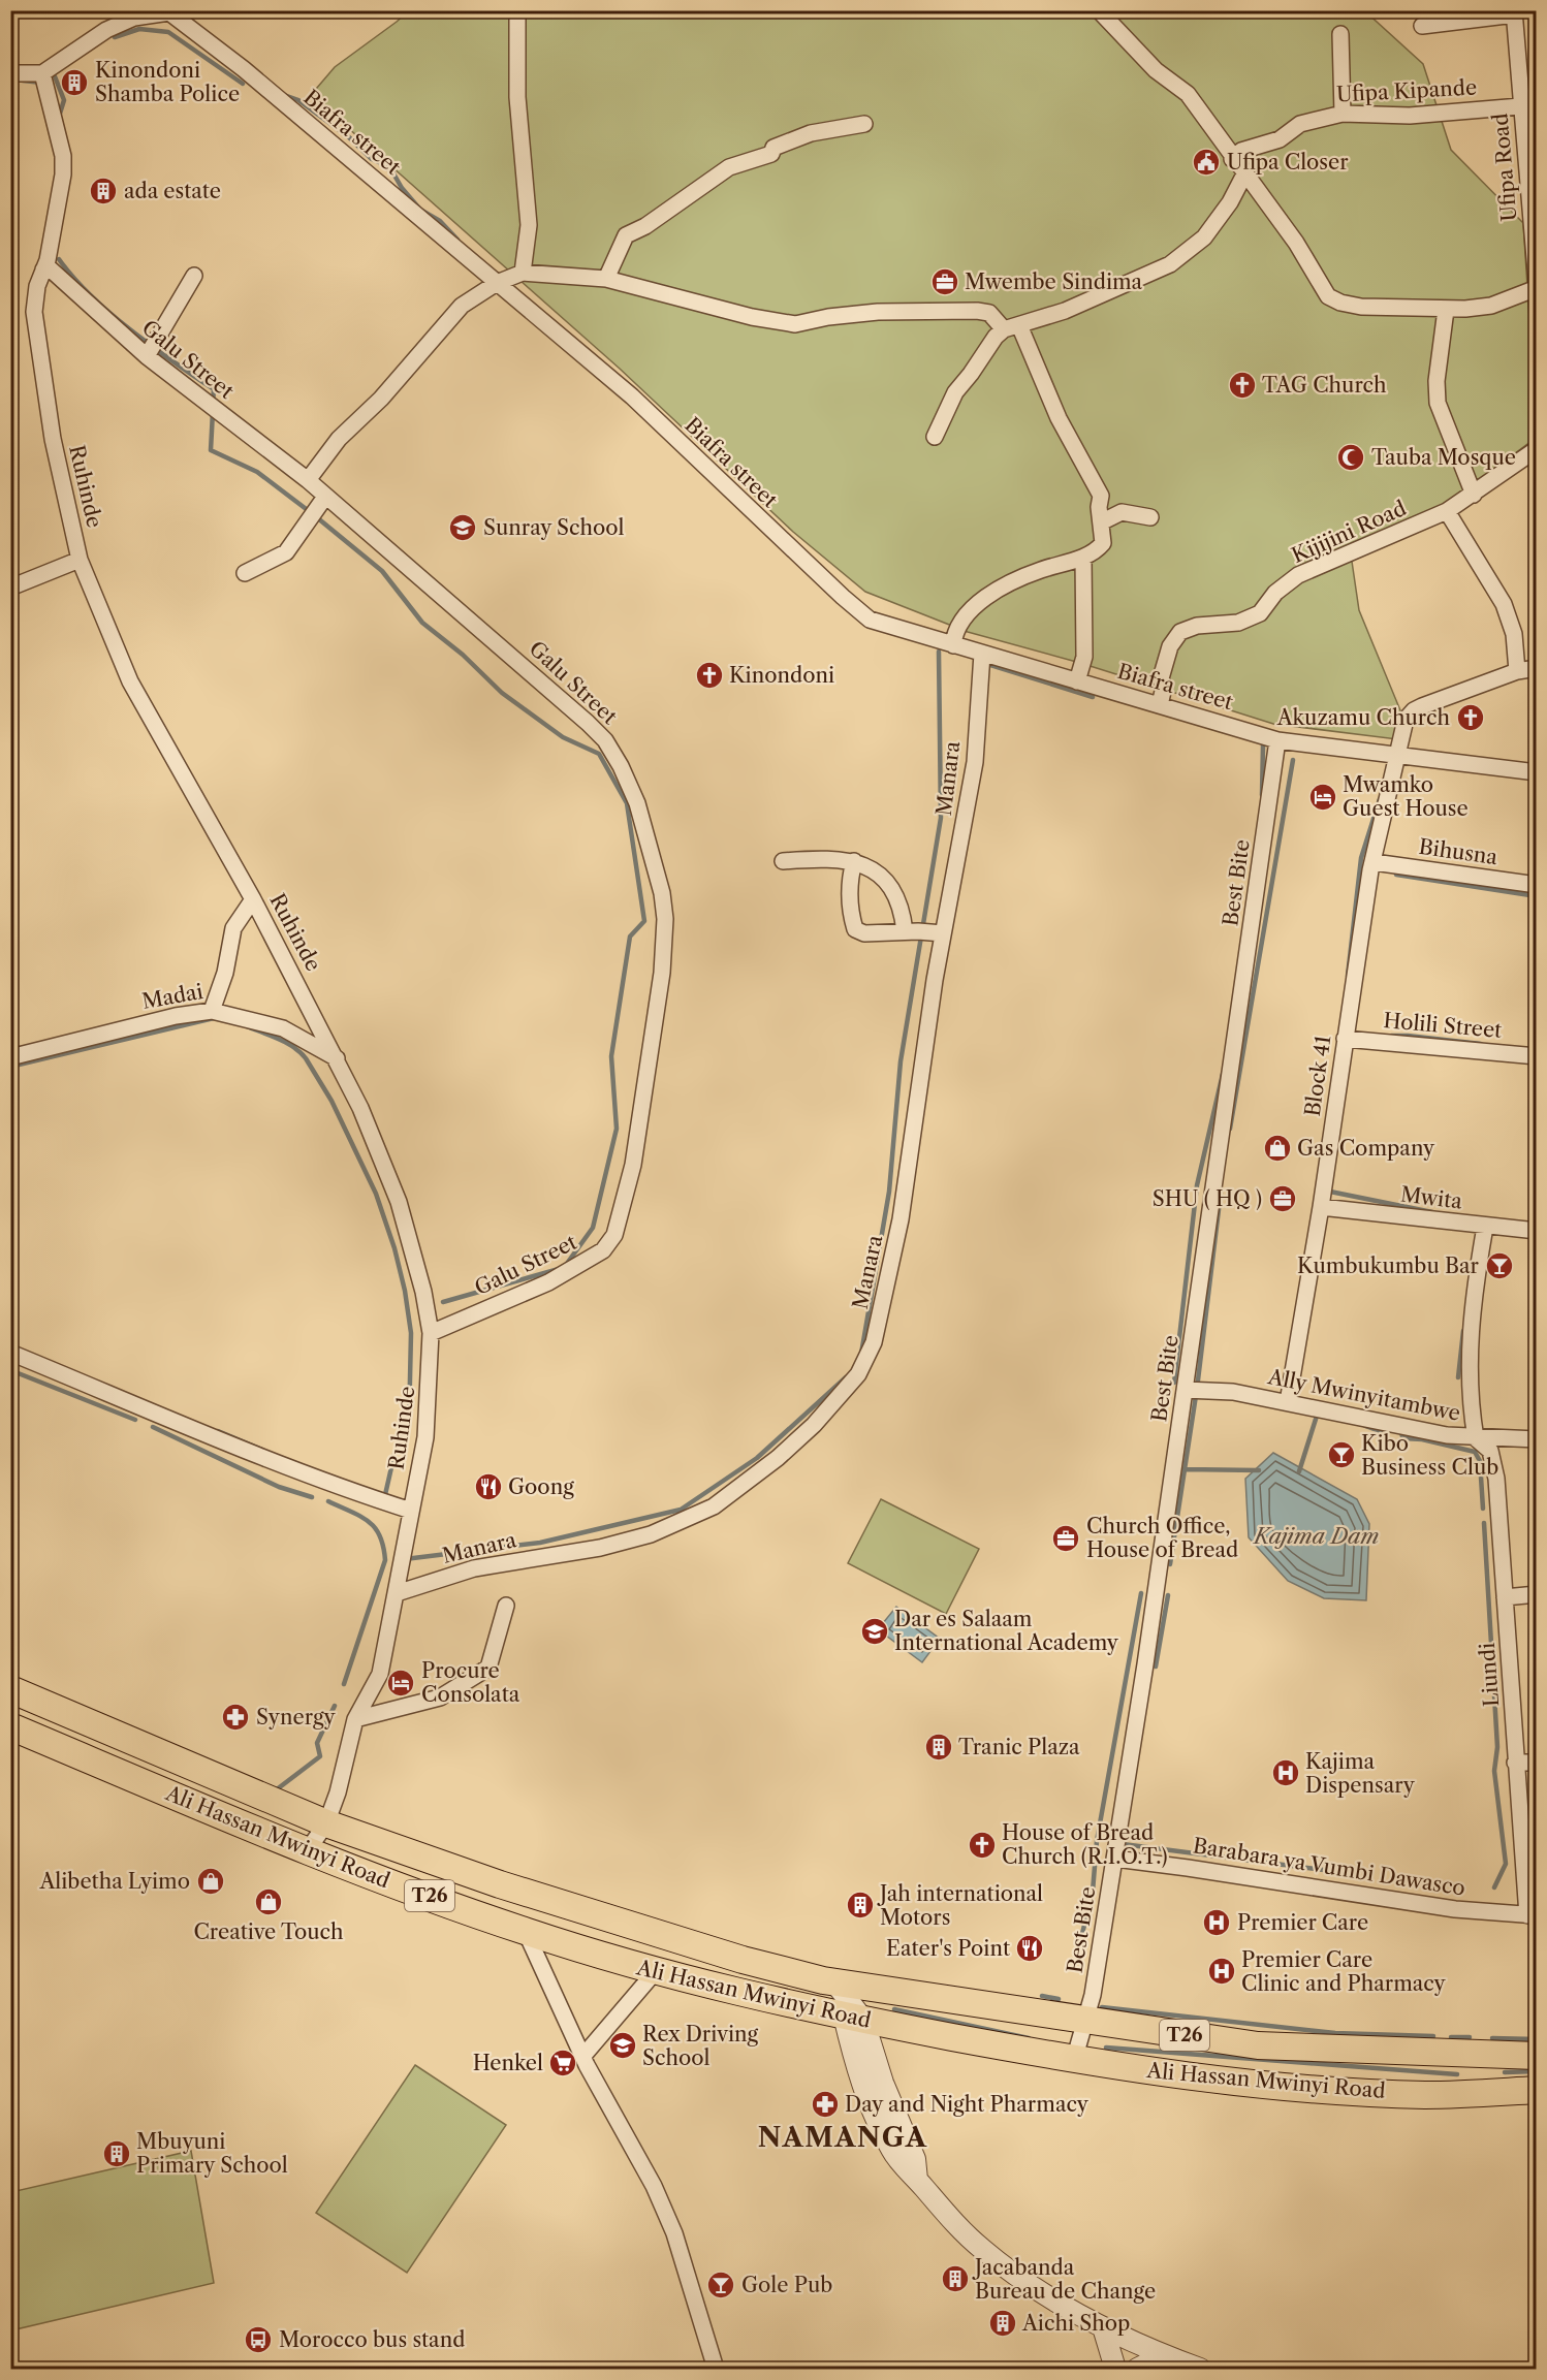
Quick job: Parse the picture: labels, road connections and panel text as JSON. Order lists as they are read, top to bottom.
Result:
{
  "streets": {
    "highway": ["Ali Hassan Mwinyi Road", "T26"],
    "street": [
      "Ufipa Kipande",
      "Biafra street",
      "Ufipa Road",
      "Galu Street",
      "Ruhinde",
      "Kijijini Road",
      "Manara",
      "Bihusna",
      "Best Bite",
      "Madai",
      "Holili Street",
      "Block 41",
      "Mwita",
      "Ally Mwinyitambwe",
      "Liundi",
      "Barabara ya Vumbi Dawasco"
    ]
  },
  "crossings": [
    ["Ufipa Kipande", "Ufipa Road"],
    ["Biafra street", "Ruhinde"],
    ["Biafra street", "Kijijini Road"],
    ["Biafra street", "Manara"],
    ["Biafra street", "Best Bite"],
    ["Biafra street", "Block 41"],
    ["Galu Street", "Ruhinde"],
    ["Ruhinde", "Manara"],
    ["Ruhinde", "Madai"],
    ["Ruhinde", "Ali Hassan Mwinyi Road"],
    ["Bihusna", "Block 41"],
    ["Best Bite", "Ally Mwinyitambwe"],
    ["Best Bite", "Ali Hassan Mwinyi Road"],
    ["Best Bite", "Barabara ya Vumbi Dawasco"],
    ["Holili Street", "Block 41"],
    ["Block 41", "Mwita"],
    ["Block 41", "Ally Mwinyitambwe"],
    ["Ally Mwinyitambwe", "Liundi"],
    ["Liundi", "Barabara ya Vumbi Dawasco"]
  ],
  "districts": ["NAMANGA"],
  "water": ["Kajima Dam"],
  "places": {
    "building": [
      "Kinondoni Shamba Police",
      "ada estate",
      "Tranic Plaza",
      "Jah international Motors",
      "Mbuyuni Primary School",
      "Jacabanda Bureau de Change",
      "Aichi Shop"
    ],
    "public building": ["Ufipa Closer"],
    "office": ["Mwembe Sindima", "SHU ( HQ )", "Church Office, House of Bread"],
    "church": [
      "TAG Church",
      "Kinondoni",
      "Akuzamu Church",
      "House of Bread Church (R.I.O.T.)"
    ],
    "mosque": ["Tauba Mosque"],
    "school or university": ["Sunray School", "Dar es Salaam International Academy", "Rex Driving School"],
    "hotel": ["Mwamko Guest House", "Procure Consolata"],
    "shop": ["Gas Company", "Alibetha Lyimo", "Creative Touch"],
    "bar": ["Kumbukumbu Bar", "Kibo Business Club", "Gole Pub"],
    "restaurant": ["Goong", "Eater's Point"],
    "pharmacy": ["Synergy", "Day and Night Pharmacy"],
    "hospital": ["Kajima Dispensary", "Premier Care", "Premier Care Clinic and Pharmacy"],
    "supermarket": ["Henkel"],
    "bus stop": ["Morocco bus stand"]
  }
}
